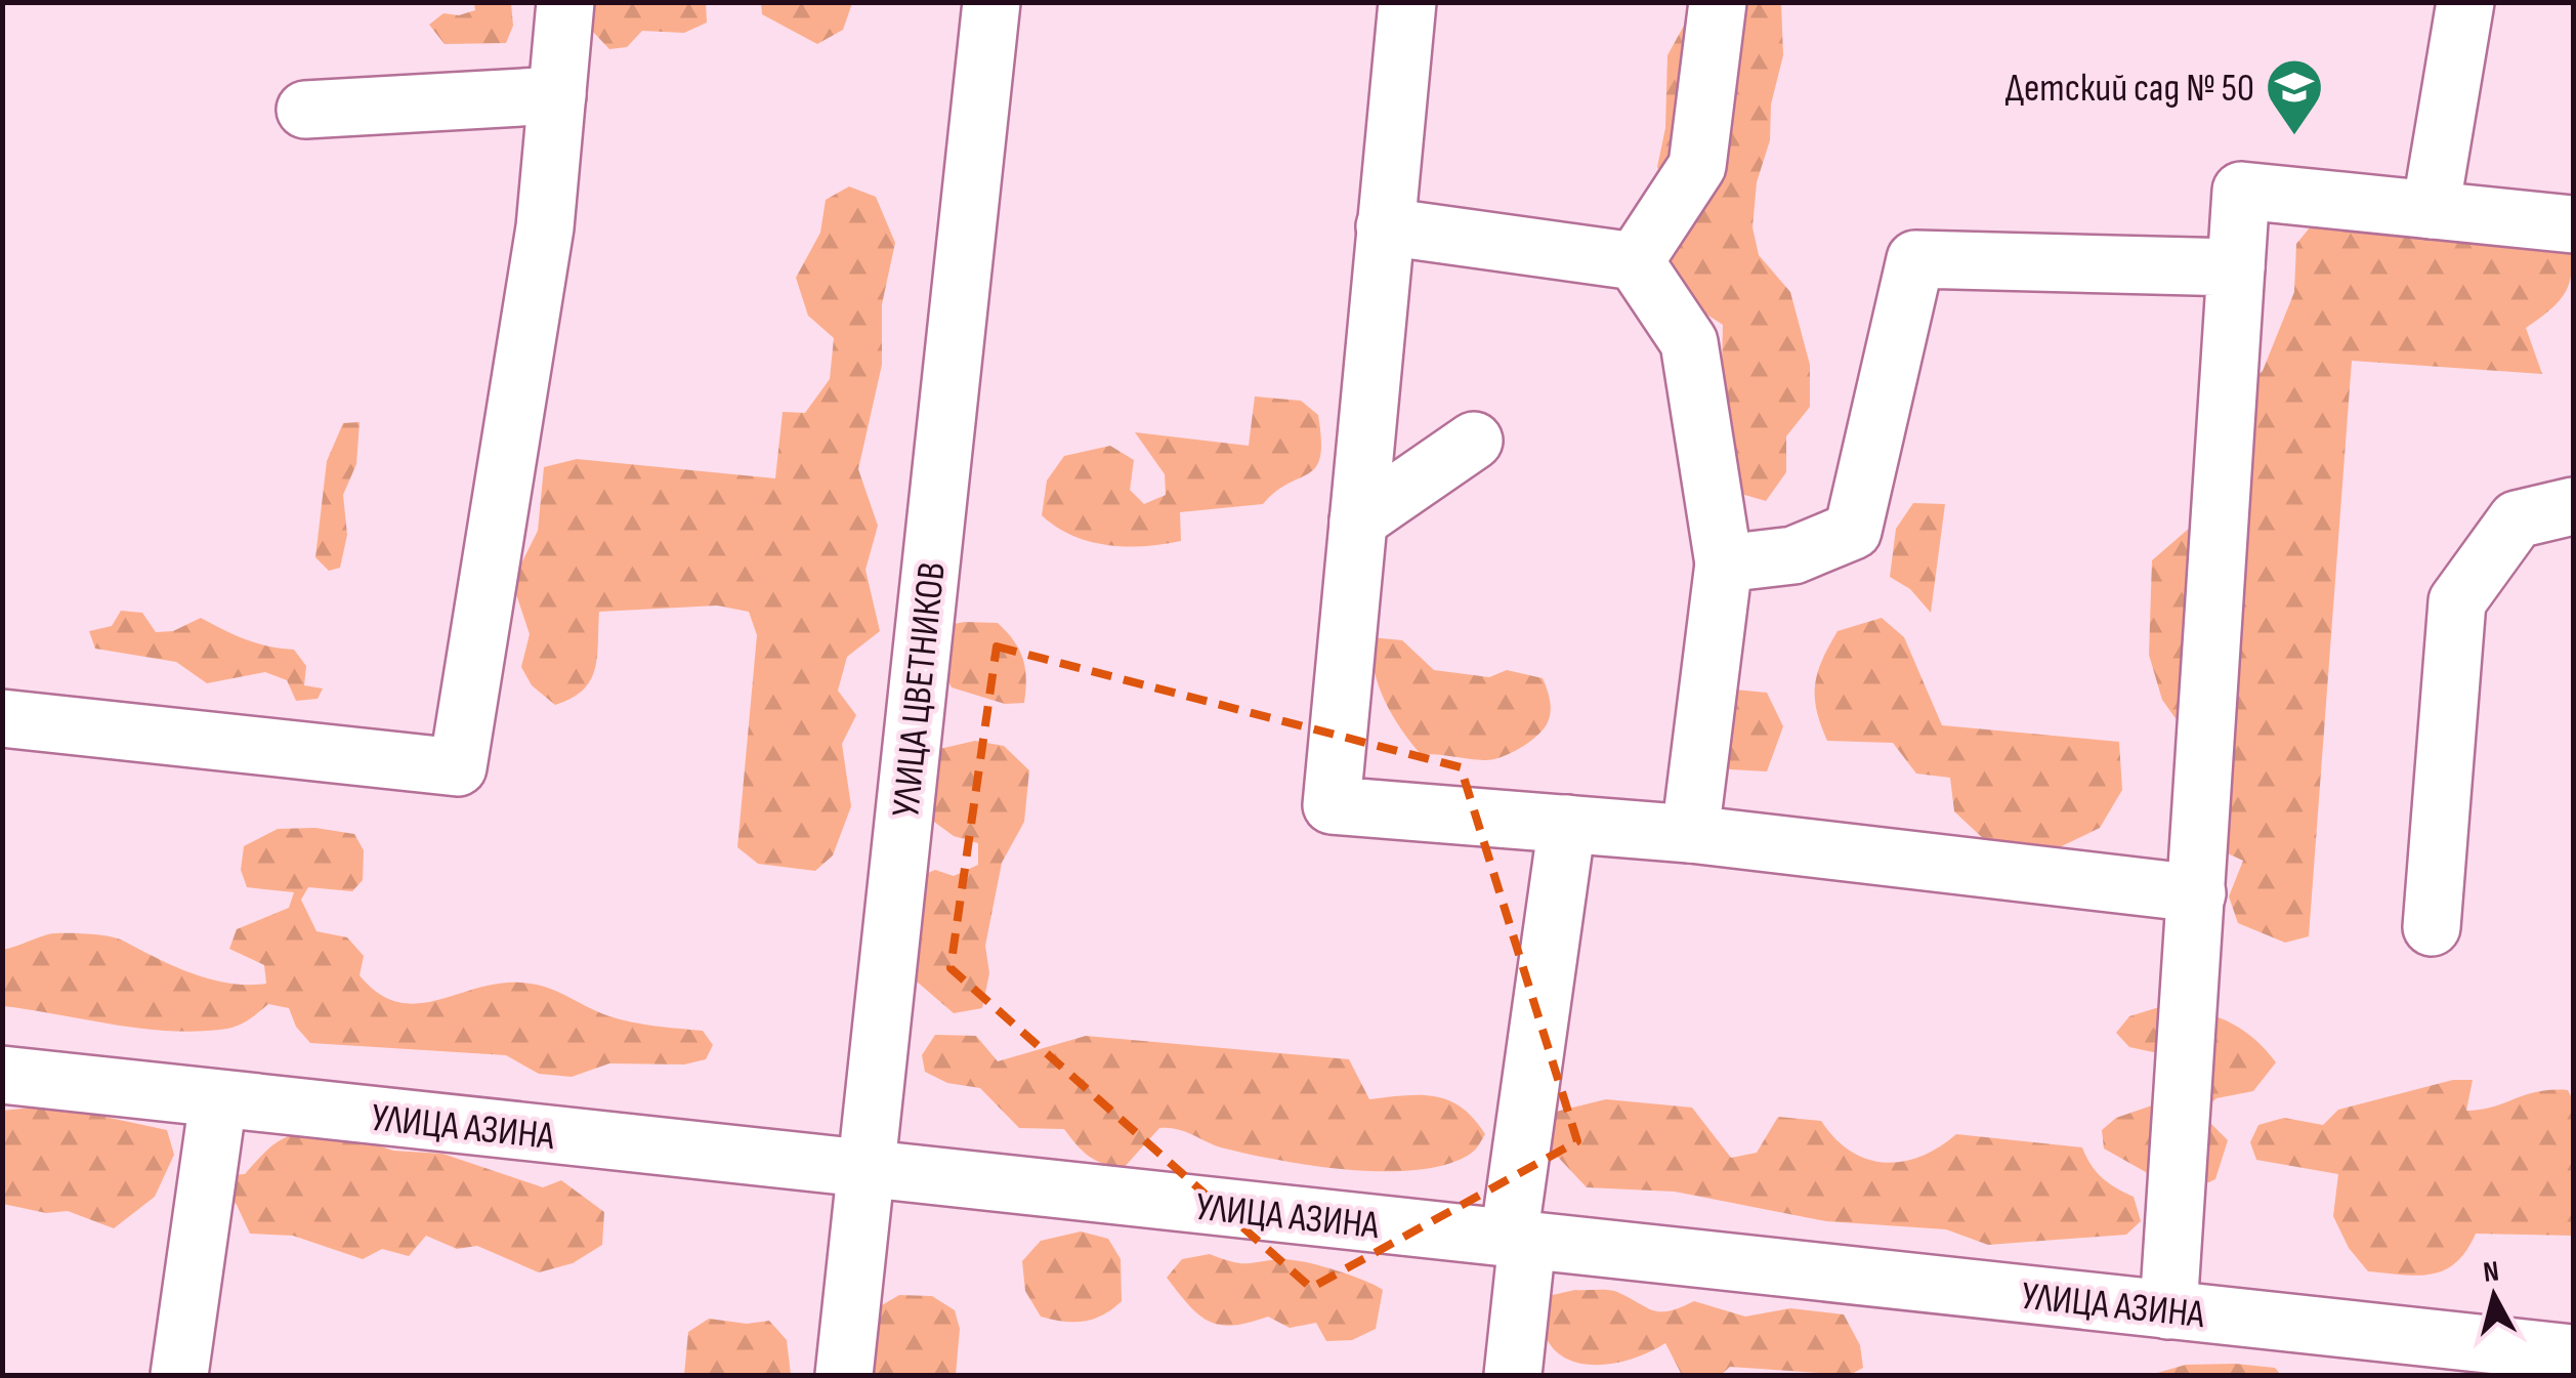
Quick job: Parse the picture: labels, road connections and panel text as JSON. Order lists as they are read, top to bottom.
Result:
{
  "streets": {
    "street": ["УЛИЦА ЦВЕТНИКОВ", "УЛИЦА АЗИНА"]
  },
  "crossings": [
    ["УЛИЦА ЦВЕТНИКОВ", "УЛИЦА АЗИНА"]
  ],
  "places": {
    "school or university": ["Детский сад № 50"]
  },
  "north": "top"
}
